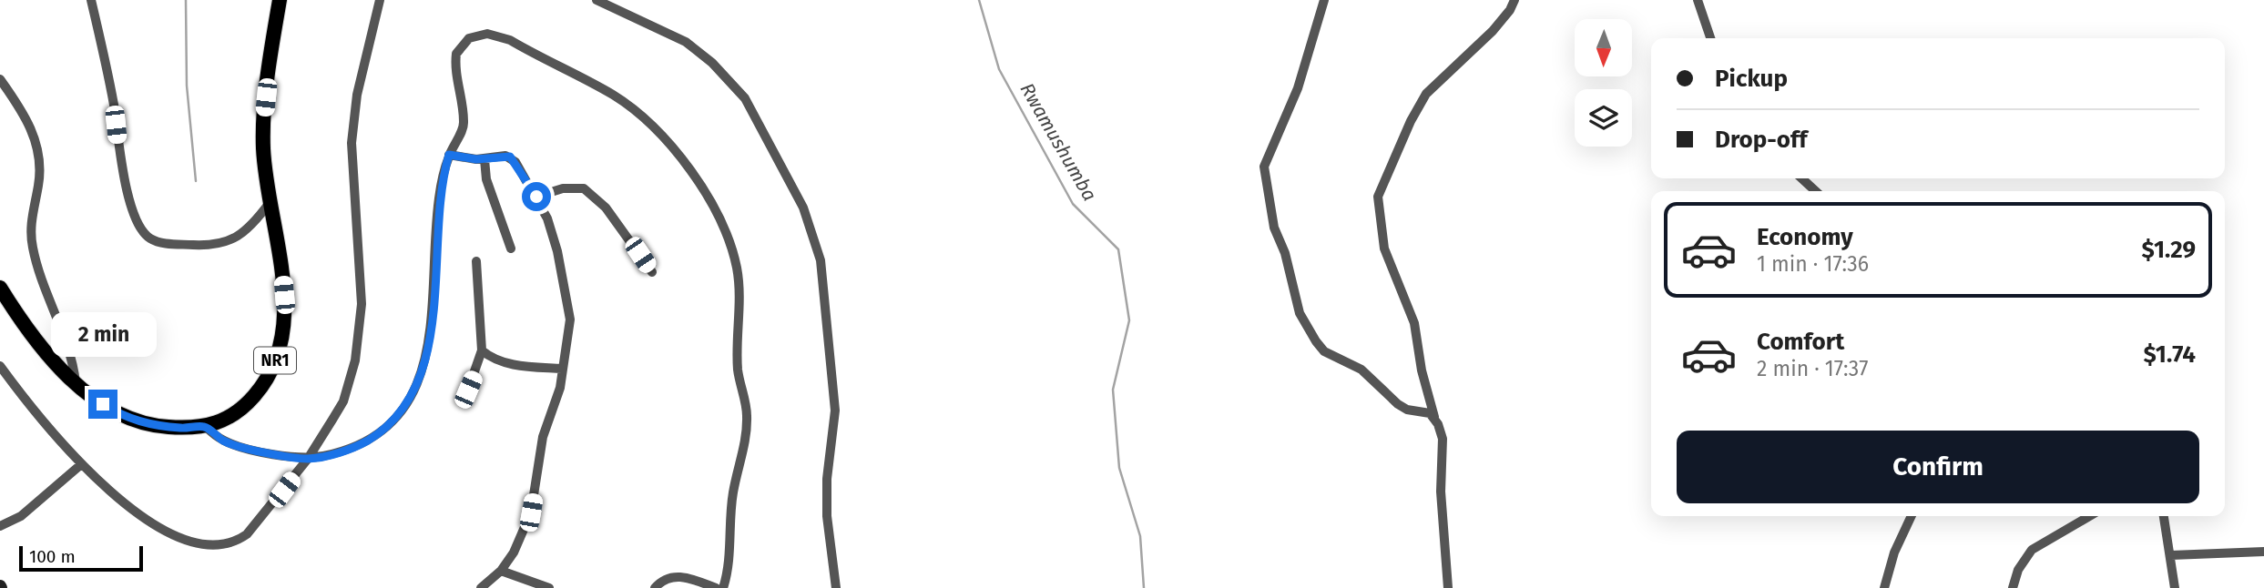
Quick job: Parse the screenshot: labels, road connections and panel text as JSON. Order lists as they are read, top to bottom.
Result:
{
  "streets": {
    "highway": ["NR1"]
  },
  "water": ["Rwamushumba"],
  "scale_bar": "100 m",
  "north": "bottom",
  "page": {
    "banner": ["Pickup", "Drop-off"],
    "list": [
      {
        "name": "Economy",
        "note": "1 min · 17:36",
        "value": "$1.29"
      },
      {
        "name": "Comfort",
        "note": "2 min · 17:37",
        "value": "$1.74"
      }
    ],
    "bubble": "2 min",
    "buttons": "Confirm",
    "scale": "100 m"
  }
}
